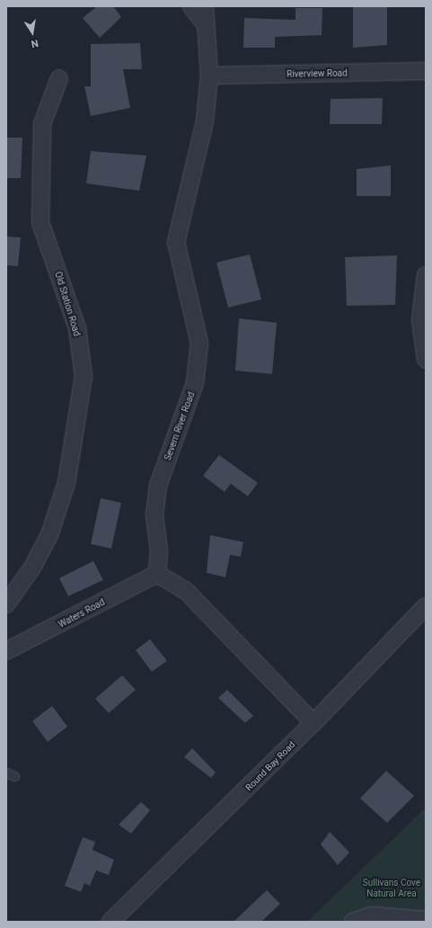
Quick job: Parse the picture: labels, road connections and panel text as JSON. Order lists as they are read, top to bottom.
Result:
{
  "streets": {
    "street": [
      "Riverview Road",
      "Old Station Road",
      "Severn River Road",
      "Waters Road",
      "Round Bay Road"
    ]
  },
  "crossings": [
    ["Riverview Road", "Severn River Road"],
    ["Severn River Road", "Waters Road"]
  ],
  "parks": ["Sullivans Cove Natural Area"],
  "north": "bottom"
}
